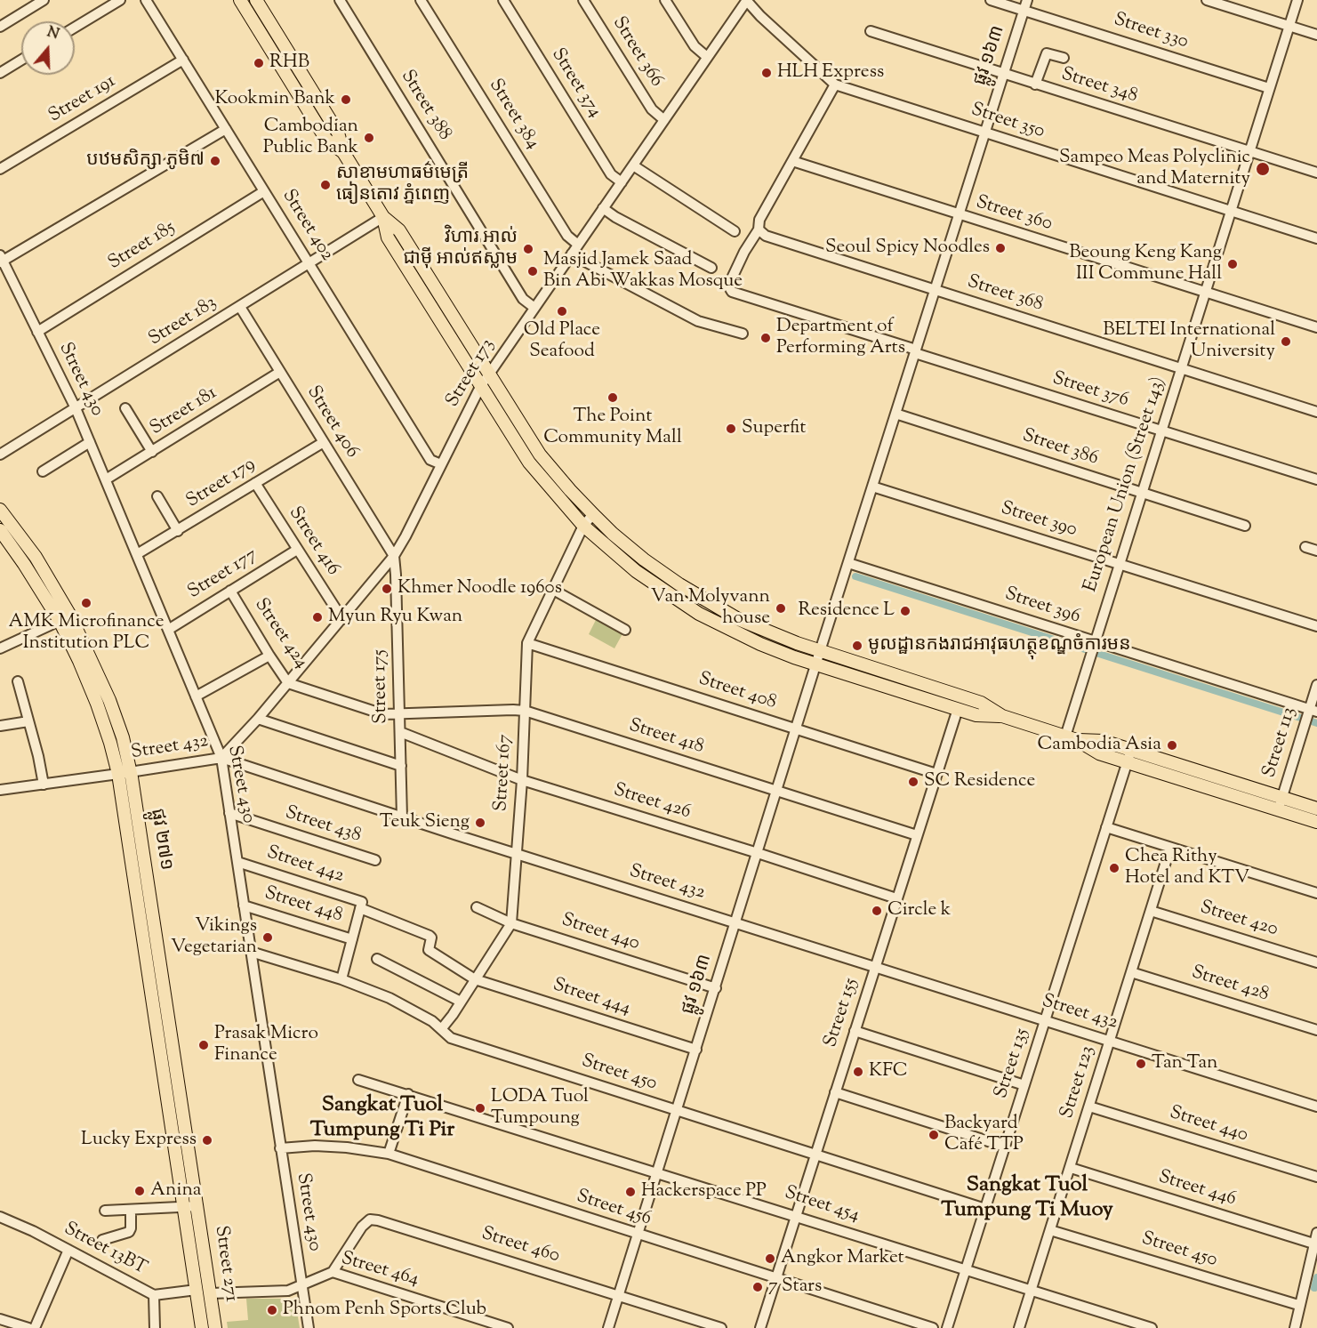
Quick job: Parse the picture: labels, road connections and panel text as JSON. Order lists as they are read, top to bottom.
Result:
{
  "streets": {
    "main road": ["ផ្លូវ ២៧១", "Street 271"],
    "street": [
      "Street 330",
      "Street 366",
      "ផ្លូវ ១៦៣",
      "Street 374",
      "Street 348",
      "Street 191",
      "Street 388",
      "Street 384",
      "Street 350",
      "Street 360",
      "Street 402",
      "Street 185",
      "Street 368",
      "Street 183",
      "Street 173",
      "Street 430",
      "Street 376",
      "Street 181",
      "Street 406",
      "Street 386",
      "Street 179",
      "European Union (Street 143)",
      "Street 390",
      "Street 416",
      "Street 177",
      "Street 396",
      "Street 424",
      "Street 175",
      "Street 408",
      "Street 418",
      "Street 113",
      "Street 432",
      "Street 167",
      "Street 426",
      "Street 438",
      "Street 442",
      "Street 448",
      "Street 420",
      "Street 440",
      "Street 428",
      "Street 444",
      "Street 155",
      "Street 135",
      "Street 450",
      "Street 123",
      "Street 446",
      "Street 454",
      "Street 456",
      "Street 460",
      "Street 13BT",
      "Street 464"
    ]
  },
  "crossings": [
    ["Street 330", "ផ្លូវ ១៦៣"],
    ["Street 330", "European Union (Street 143)"],
    ["Street 366", "Street 173"],
    ["ផ្លូវ ១៦៣", "Street 348"],
    ["ផ្លូវ ១៦៣", "Street 350"],
    ["ផ្លូវ ១៦៣", "Street 360"],
    ["ផ្លូវ ១៦៣", "Street 368"],
    ["ផ្លូវ ១៦៣", "Street 376"],
    ["ផ្លូវ ១៦៣", "Street 386"],
    ["ផ្លូវ ១៦៣", "Street 390"],
    ["ផ្លូវ ១៦៣", "Street 396"],
    ["ផ្លូវ ១៦៣", "Street 408"],
    ["ផ្លូវ ១៦៣", "Street 418"],
    ["ផ្លូវ ១៦៣", "Street 432"],
    ["ផ្លូវ ១៦៣", "Street 426"],
    ["ផ្លូវ ១៦៣", "Street 440"],
    ["ផ្លូវ ១៦៣", "Street 444"],
    ["ផ្លូវ ១៦៣", "Street 450"],
    ["ផ្លូវ ១៦៣", "Street 454"],
    ["ផ្លូវ ១៦៣", "Street 456"],
    ["ផ្លូវ ១៦៣", "Street 460"],
    ["Street 374", "Street 173"],
    ["Street 348", "European Union (Street 143)"],
    ["Street 191", "Street 402"],
    ["Street 388", "Street 173"],
    ["Street 384", "Street 173"],
    ["Street 350", "Street 173"],
    ["Street 350", "European Union (Street 143)"],
    ["Street 360", "European Union (Street 143)"],
    ["Street 402", "Street 185"],
    ["Street 402", "Street 183"],
    ["Street 402", "Street 173"],
    ["Street 185", "Street 430"],
    ["Street 368", "Street 376"],
    ["Street 368", "European Union (Street 143)"],
    ["Street 183", "Street 430"],
    ["Street 183", "Street 406"],
    ["Street 173", "Street 430"],
    ["Street 173", "Street 406"],
    ["Street 173", "Street 416"],
    ["Street 173", "Street 424"],
    ["Street 173", "Street 175"],
    ["Street 173", "Street 432"],
    ["Street 430", "Street 181"],
    ["Street 430", "Street 179"],
    ["Street 430", "Street 177"],
    ["Street 430", "Street 432"],
    ["Street 430", "Street 438"],
    ["Street 430", "Street 442"],
    ["Street 430", "Street 448"],
    ["Street 430", "Street 450"],
    ["Street 430", "Street 456"],
    ["Street 430", "Street 464"],
    ["Street 376", "European Union (Street 143)"],
    ["Street 181", "Street 406"],
    ["Street 406", "Street 179"],
    ["Street 406", "Street 175"],
    ["Street 386", "European Union (Street 143)"],
    ["Street 179", "Street 416"],
    ["European Union (Street 143)", "Street 390"],
    ["European Union (Street 143)", "Street 396"],
    ["Street 416", "Street 177"],
    ["Street 177", "Street 424"],
    ["Street 396", "Street 113"],
    ["Street 424", "Street 175"],
    ["Street 424", "Street 418"],
    ["Street 175", "Street 418"],
    ["Street 175", "Street 432"],
    ["Street 175", "Street 426"],
    ["Street 408", "Street 167"],
    ["Street 408", "Street 155"],
    ["Street 418", "Street 167"],
    ["Street 418", "Street 155"],
    ["Street 432", "Street 167"],
    ["Street 432", "ផ្លូវ ២៧១"],
    ["Street 432", "Street 155"],
    ["Street 432", "Street 135"],
    ["Street 432", "Street 123"],
    ["Street 167", "Street 426"],
    ["Street 167", "Street 442"],
    ["Street 167", "Street 440"],
    ["Street 167", "Street 444"],
    ["Street 167", "Street 450"],
    ["Street 426", "Street 155"],
    ["ផ្លូវ ២៧១", "Street 271"],
    ["Street 442", "Street 444"],
    ["Street 420", "Street 123"],
    ["Street 440", "Street 123"],
    ["Street 428", "Street 123"],
    ["Street 155", "Street 450"],
    ["Street 155", "Street 454"],
    ["Street 155", "Street 456"],
    ["Street 135", "Street 450"],
    ["Street 135", "Street 454"],
    ["Street 450", "Street 123"],
    ["Street 123", "Street 446"],
    ["Street 123", "Street 454"],
    ["Street 460", "Street 464"],
    ["Street 13BT", "Street 271"],
    ["Street 271", "Street 464"]
  ],
  "districts": ["Sangkat Tuol Tumpung Ti Pir", "Sangkat Tuol Tumpung Ti Muoy"],
  "places": [
    "RHB",
    "HLH Express",
    "Kookmin Bank",
    "Cambodian Public Bank",
    "បឋមសិក្សា ភូមិ៧",
    "Sampeo Meas Polyclinic and Maternity",
    "សាខាមហាធម៌មេត្រី ធៀនតោវ ភ្នំពេញ",
    "Seoul Spicy Noodles",
    "វិហារ អាល់ ជាម៉ី អាល់ឥស្លាម",
    "Beoung Keng Kang III Commune Hall",
    "Masjid Jamek Saad Bin Abi Wakkas Mosque",
    "Old Place Seafood",
    "Department of Performing Arts",
    "BELTEI International University",
    "The Point Community Mall",
    "Superfit",
    "Khmer Noodle 1960s",
    "AMK Microfinance Institution PLC",
    "Van Molyvann house",
    "Residence L",
    "Myun Ryu Kwan",
    "មូលដ្ឋានកងរាជអាវុធហត្ថុខណ្ឌចំការមន",
    "Cambodia Asia",
    "SC Residence",
    "Teuk Sieng",
    "Chea Rithy Hotel and KTV",
    "Circle k",
    "Vikings Vegetarian",
    "Prasak Micro Finance",
    "Tan Tan",
    "KFC",
    "LODA Tuol Tumpoung",
    "Backyard Café TTP",
    "Lucky Express",
    "Anina",
    "Hackerspace PP",
    "Angkor Market",
    "7 Stars",
    "Phnom Penh Sports Club"
  ],
  "north": "top"
}
